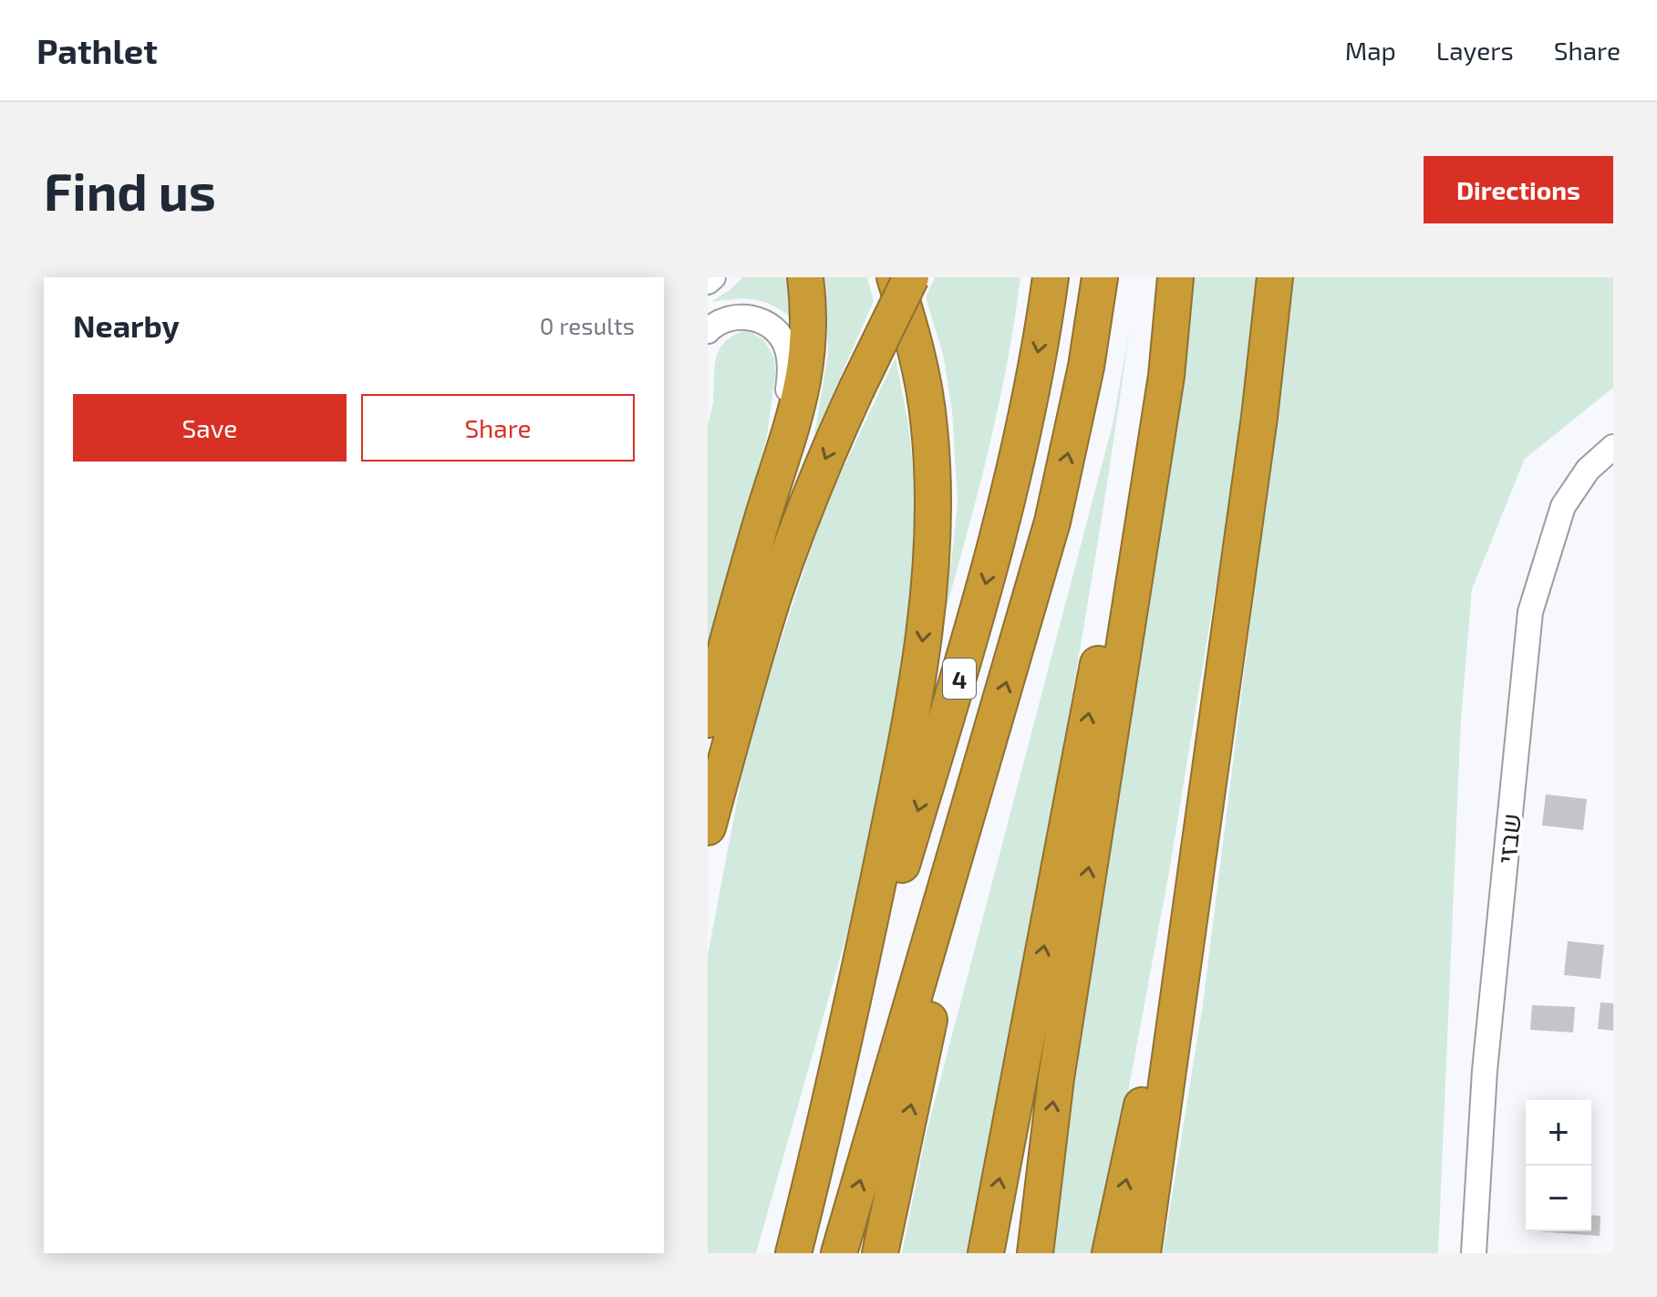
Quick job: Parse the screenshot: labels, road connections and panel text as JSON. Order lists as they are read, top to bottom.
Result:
{
  "streets": {
    "highway": ["4"],
    "street": ["שבזי"]
  },
  "page": {
    "header": "Pathlet",
    "nav": ["Map", "Layers", "Share"],
    "buttons": [
      "Directions",
      ["Save", "Share"]
    ],
    "title": "Find us",
    "heading": ["Nearby", "0 results"],
    "map_buttons": ["+", "−"]
  }
}
